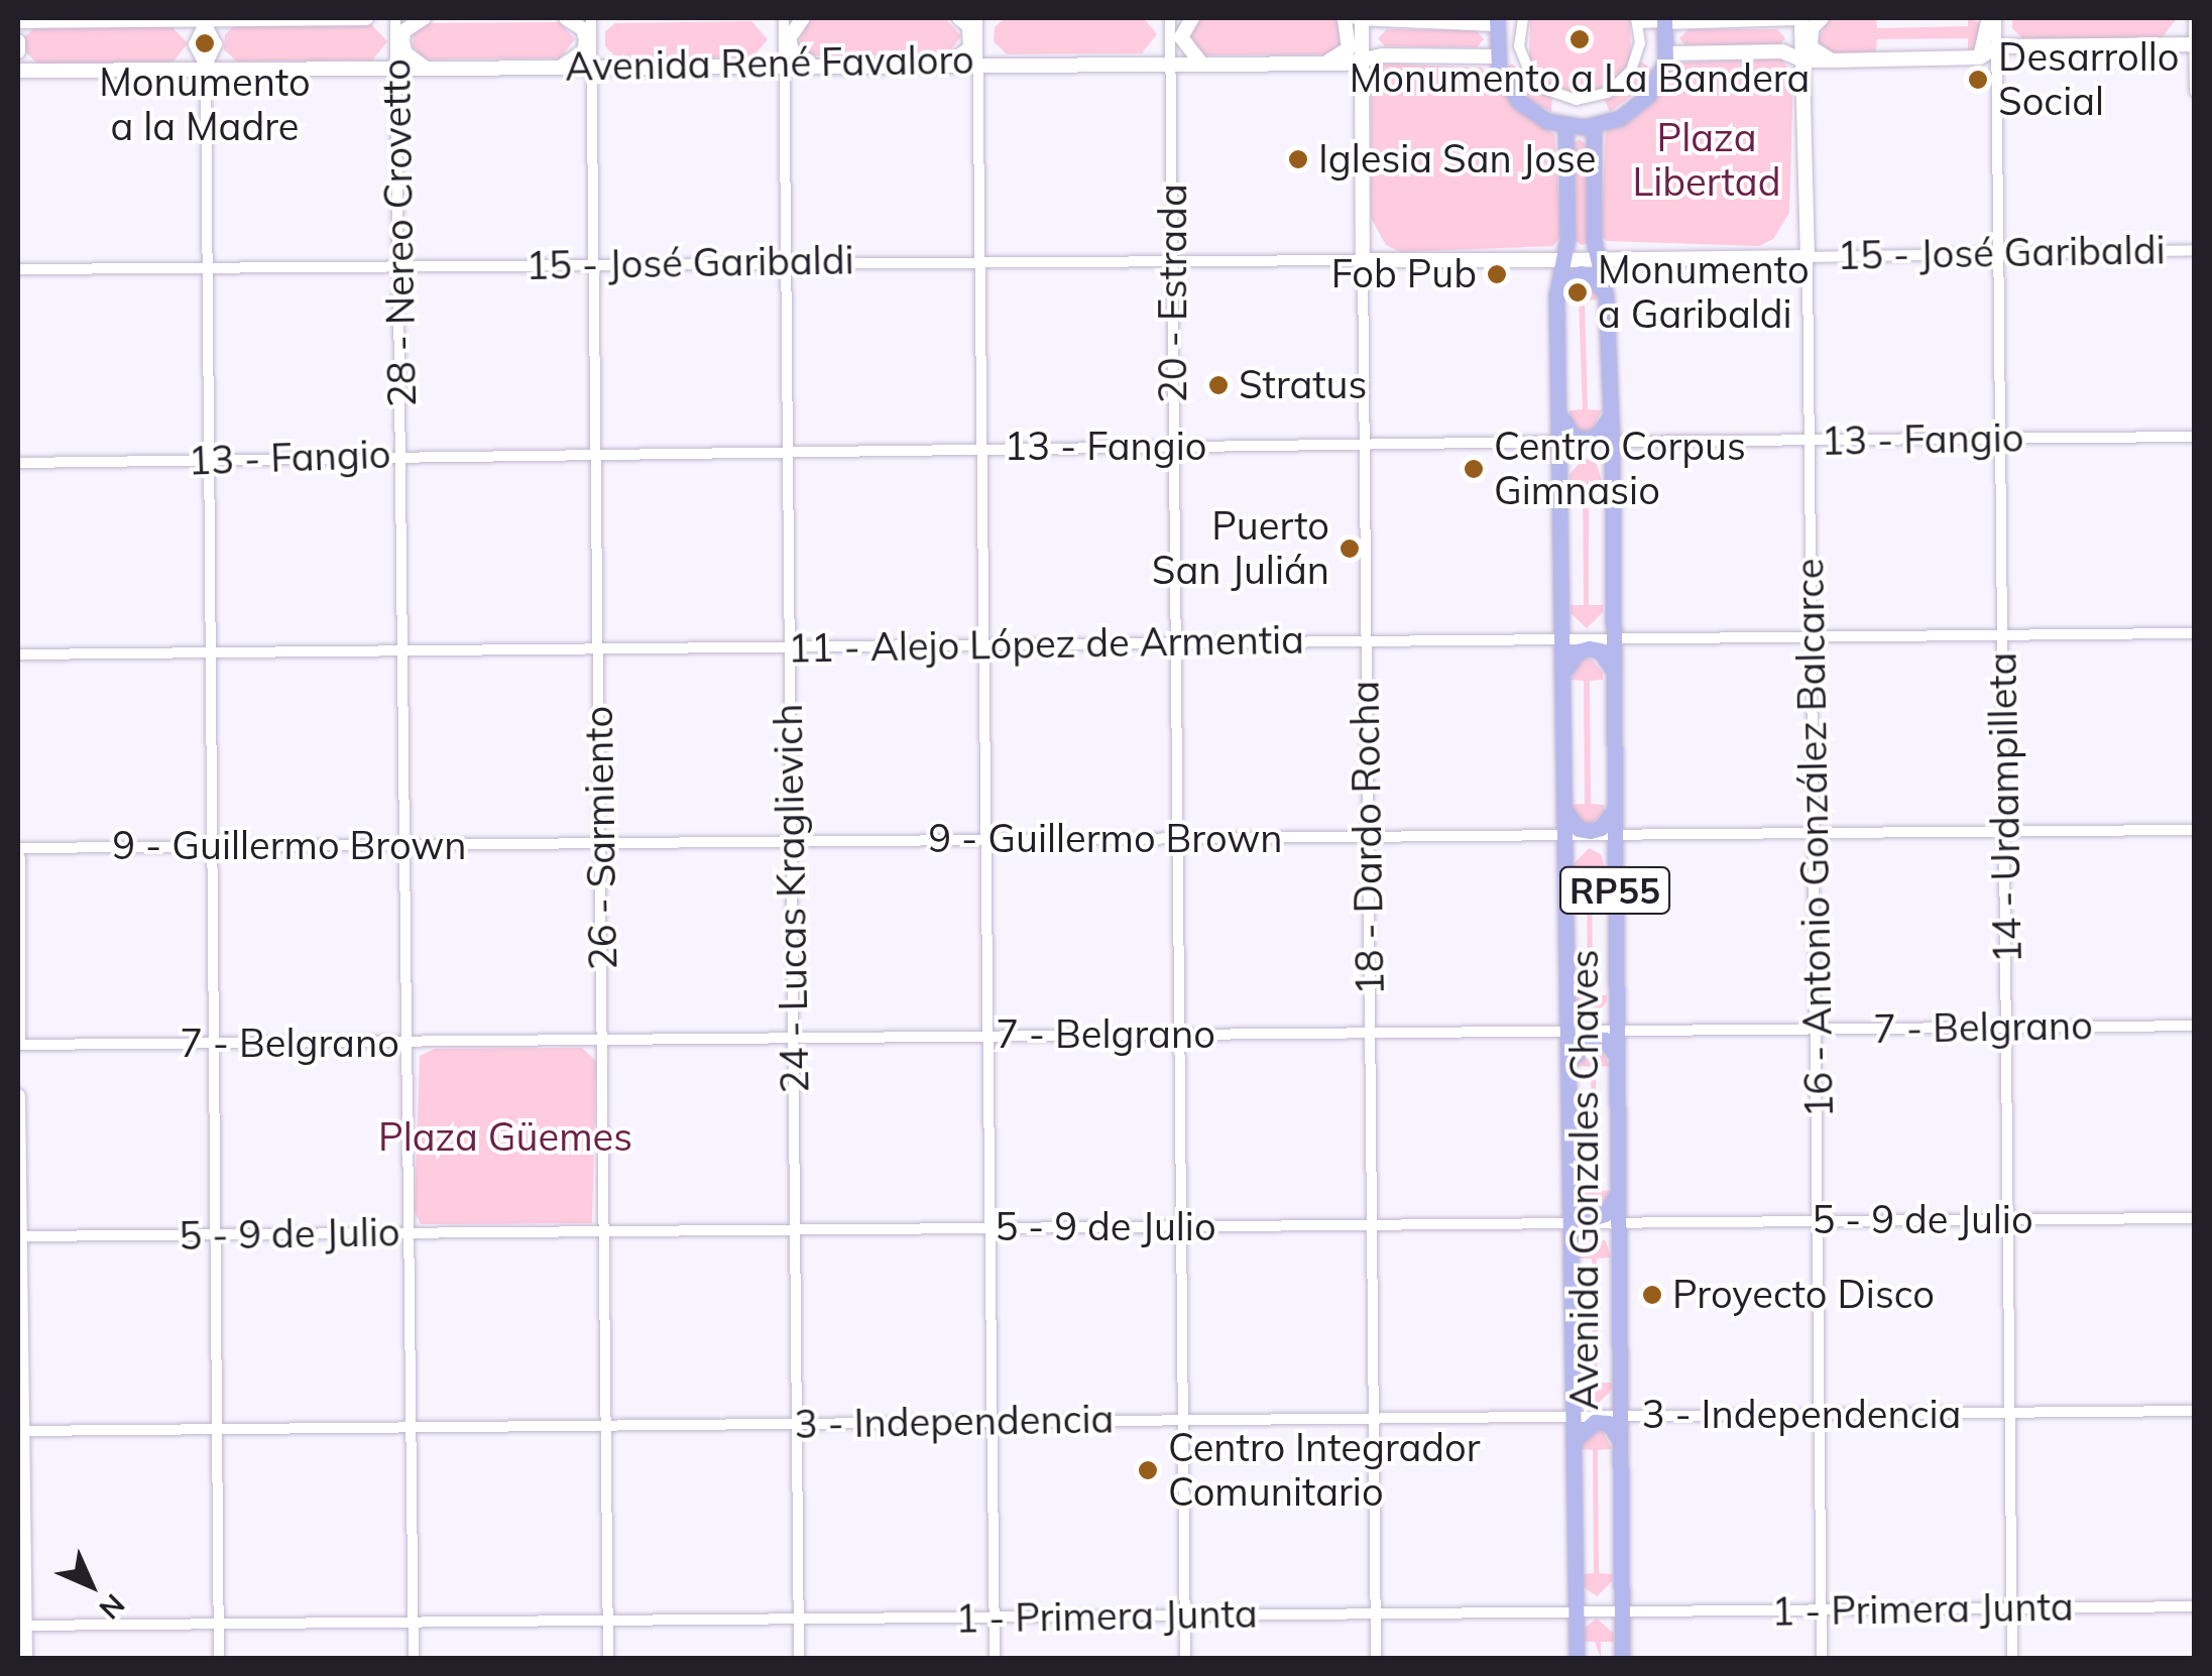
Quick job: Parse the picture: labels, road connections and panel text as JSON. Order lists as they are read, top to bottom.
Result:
{
  "streets": {
    "main road": ["RP55", "Avenida Gonzales Chaves"],
    "street": [
      "Avenida René Favaloro",
      "28 - Nereo Crovetto",
      "15 - José Garibaldi",
      "20 - Estrada",
      "13 - Fangio",
      "11 - Alejo López de Armentia",
      "14 - Urdampilleta",
      "26 - Sarmiento",
      "18 - Dardo Rocha",
      "16 - Antonio González Balcarce",
      "9 - Guillermo Brown",
      "24 - Lucas Kraglievich",
      "7 - Belgrano",
      "5 - 9 de Julio",
      "3 - Independencia",
      "1 - Primera Junta"
    ]
  },
  "crossings": [
    ["Avenida René Favaloro", "28 - Nereo Crovetto"],
    ["Avenida René Favaloro", "20 - Estrada"],
    ["Avenida René Favaloro", "26 - Sarmiento"],
    ["Avenida René Favaloro", "18 - Dardo Rocha"],
    ["Avenida René Favaloro", "24 - Lucas Kraglievich"],
    ["28 - Nereo Crovetto", "15 - José Garibaldi"],
    ["28 - Nereo Crovetto", "13 - Fangio"],
    ["28 - Nereo Crovetto", "11 - Alejo López de Armentia"],
    ["28 - Nereo Crovetto", "9 - Guillermo Brown"],
    ["28 - Nereo Crovetto", "7 - Belgrano"],
    ["28 - Nereo Crovetto", "5 - 9 de Julio"],
    ["28 - Nereo Crovetto", "3 - Independencia"],
    ["28 - Nereo Crovetto", "1 - Primera Junta"],
    ["15 - José Garibaldi", "20 - Estrada"],
    ["15 - José Garibaldi", "14 - Urdampilleta"],
    ["15 - José Garibaldi", "26 - Sarmiento"],
    ["15 - José Garibaldi", "18 - Dardo Rocha"],
    ["15 - José Garibaldi", "16 - Antonio González Balcarce"],
    ["15 - José Garibaldi", "24 - Lucas Kraglievich"],
    ["20 - Estrada", "13 - Fangio"],
    ["20 - Estrada", "11 - Alejo López de Armentia"],
    ["20 - Estrada", "9 - Guillermo Brown"],
    ["20 - Estrada", "7 - Belgrano"],
    ["20 - Estrada", "5 - 9 de Julio"],
    ["20 - Estrada", "3 - Independencia"],
    ["20 - Estrada", "1 - Primera Junta"],
    ["13 - Fangio", "14 - Urdampilleta"],
    ["13 - Fangio", "26 - Sarmiento"],
    ["13 - Fangio", "18 - Dardo Rocha"],
    ["13 - Fangio", "16 - Antonio González Balcarce"],
    ["13 - Fangio", "24 - Lucas Kraglievich"],
    ["13 - Fangio", "Avenida Gonzales Chaves"],
    ["11 - Alejo López de Armentia", "14 - Urdampilleta"],
    ["11 - Alejo López de Armentia", "26 - Sarmiento"],
    ["11 - Alejo López de Armentia", "18 - Dardo Rocha"],
    ["11 - Alejo López de Armentia", "16 - Antonio González Balcarce"],
    ["11 - Alejo López de Armentia", "24 - Lucas Kraglievich"],
    ["11 - Alejo López de Armentia", "Avenida Gonzales Chaves"],
    ["14 - Urdampilleta", "9 - Guillermo Brown"],
    ["14 - Urdampilleta", "7 - Belgrano"],
    ["14 - Urdampilleta", "5 - 9 de Julio"],
    ["14 - Urdampilleta", "3 - Independencia"],
    ["14 - Urdampilleta", "1 - Primera Junta"],
    ["26 - Sarmiento", "9 - Guillermo Brown"],
    ["26 - Sarmiento", "7 - Belgrano"],
    ["26 - Sarmiento", "5 - 9 de Julio"],
    ["26 - Sarmiento", "3 - Independencia"],
    ["26 - Sarmiento", "1 - Primera Junta"],
    ["18 - Dardo Rocha", "9 - Guillermo Brown"],
    ["18 - Dardo Rocha", "7 - Belgrano"],
    ["18 - Dardo Rocha", "5 - 9 de Julio"],
    ["18 - Dardo Rocha", "3 - Independencia"],
    ["18 - Dardo Rocha", "1 - Primera Junta"],
    ["16 - Antonio González Balcarce", "9 - Guillermo Brown"],
    ["16 - Antonio González Balcarce", "7 - Belgrano"],
    ["16 - Antonio González Balcarce", "5 - 9 de Julio"],
    ["16 - Antonio González Balcarce", "3 - Independencia"],
    ["16 - Antonio González Balcarce", "1 - Primera Junta"],
    ["9 - Guillermo Brown", "24 - Lucas Kraglievich"],
    ["9 - Guillermo Brown", "Avenida Gonzales Chaves"],
    ["24 - Lucas Kraglievich", "7 - Belgrano"],
    ["24 - Lucas Kraglievich", "5 - 9 de Julio"],
    ["24 - Lucas Kraglievich", "3 - Independencia"],
    ["24 - Lucas Kraglievich", "1 - Primera Junta"],
    ["7 - Belgrano", "Avenida Gonzales Chaves"],
    ["Avenida Gonzales Chaves", "5 - 9 de Julio"],
    ["Avenida Gonzales Chaves", "3 - Independencia"],
    ["Avenida Gonzales Chaves", "1 - Primera Junta"]
  ],
  "parks": ["Plaza Libertad", "Plaza Güemes"],
  "places": [
    "Monumento a La Bandera",
    "Monumento a la Madre",
    "Desarrollo Social",
    "Iglesia San Jose",
    "Fob Pub",
    "Monumento a Garibaldi",
    "Stratus",
    "Centro Corpus Gimnasio",
    "Puerto San Julián",
    "Proyecto Disco",
    "Centro Integrador Comunitario"
  ],
  "north": "bottom right"
}
